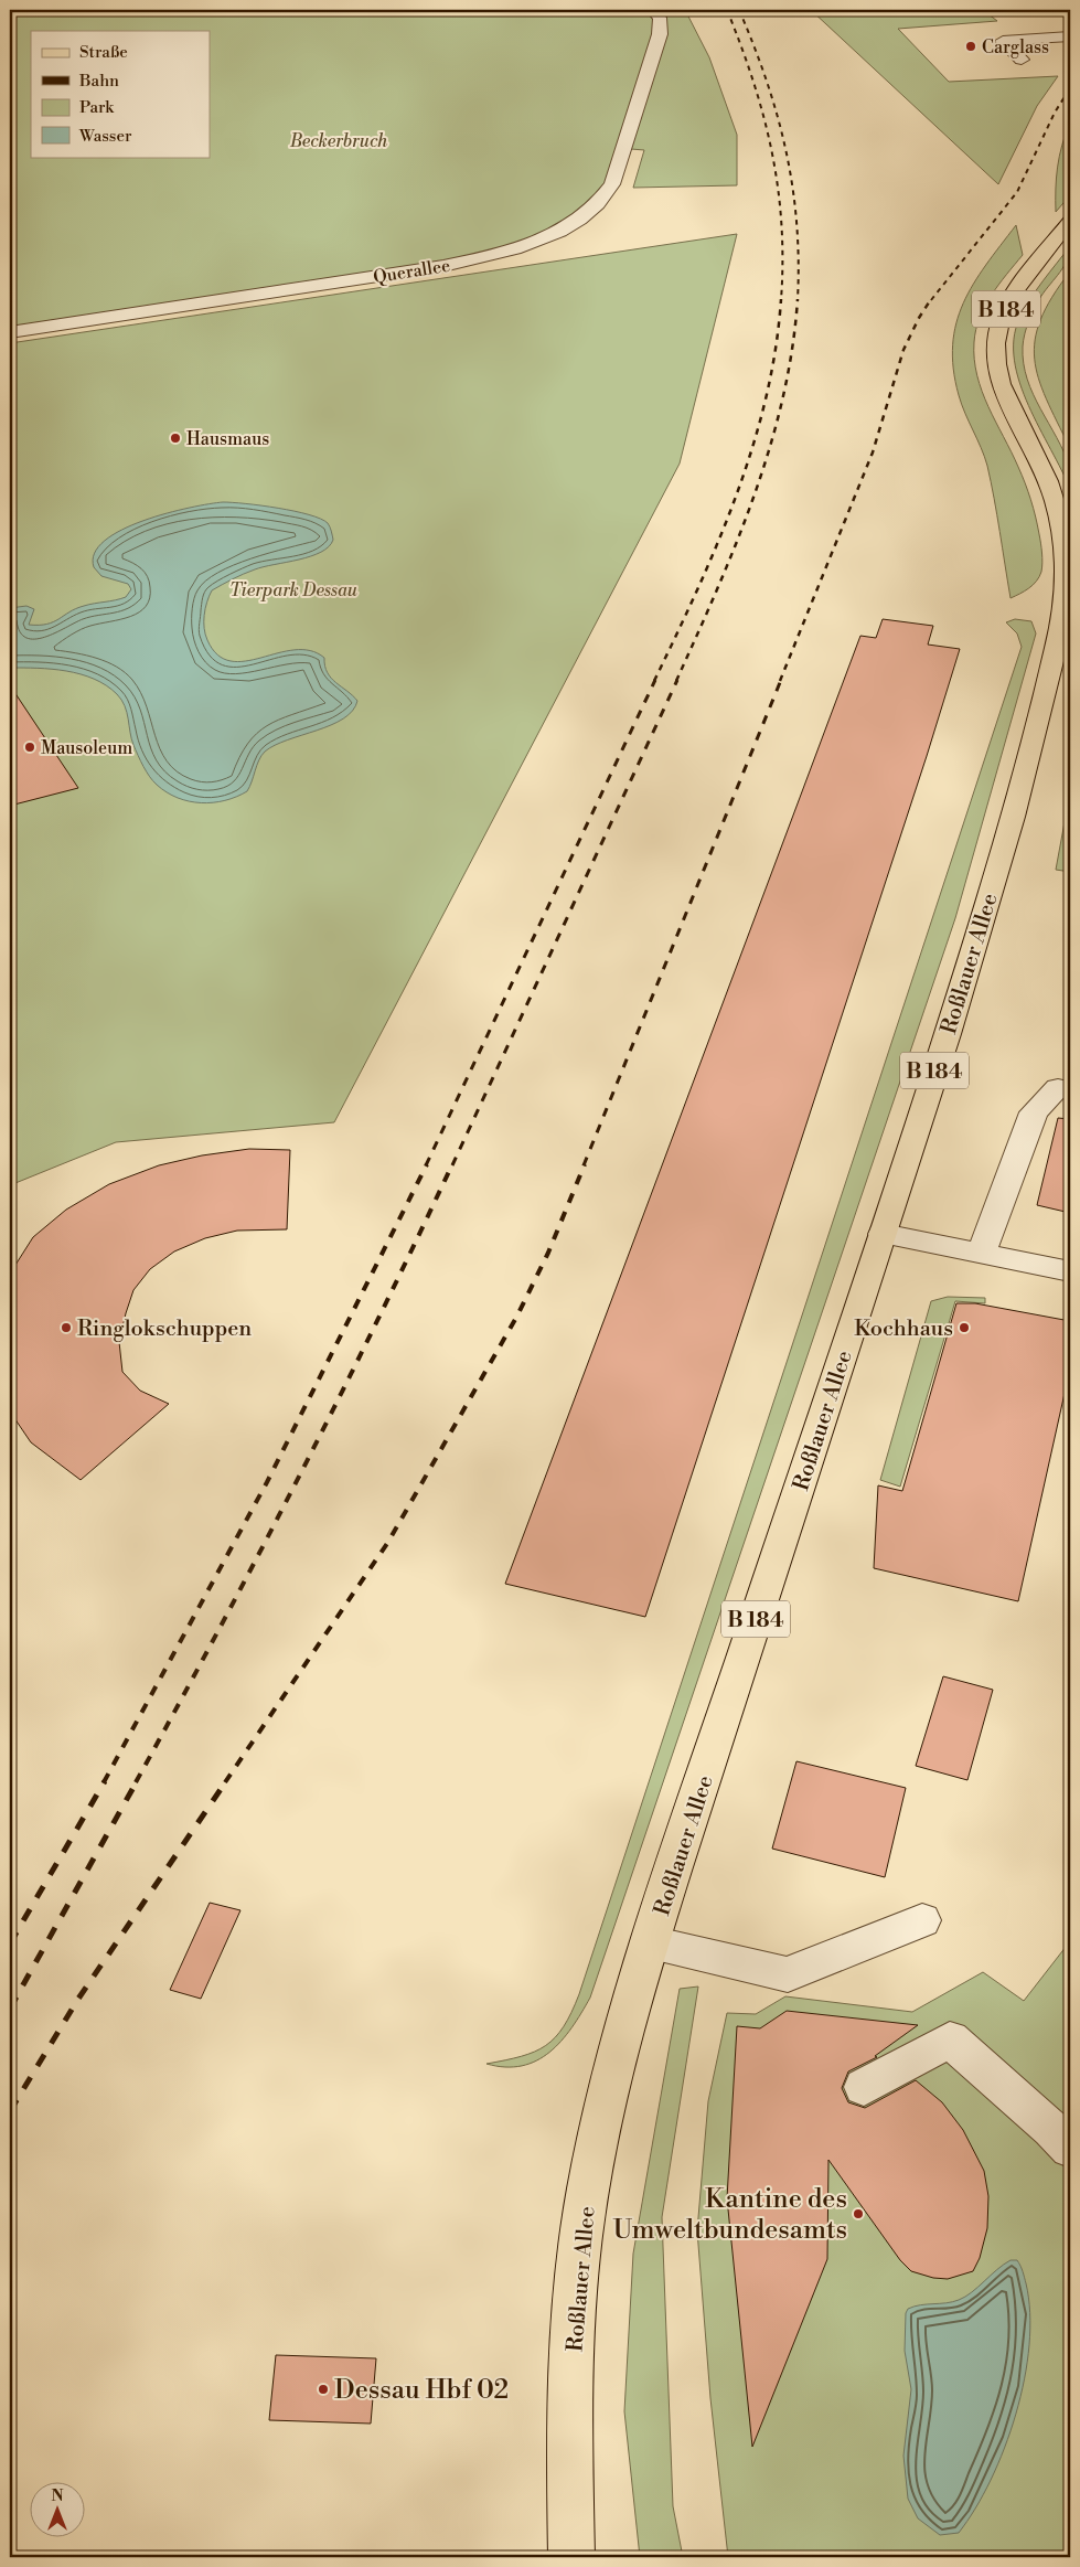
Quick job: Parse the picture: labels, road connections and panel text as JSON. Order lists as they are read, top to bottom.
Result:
{
  "streets": {
    "main road": ["B 184", "Roßlauer Allee"],
    "street": ["Querallee"]
  },
  "parks": ["Beckerbruch", "Tierpark Dessau"],
  "places": [
    "Carglass",
    "Hausmaus",
    "Mausoleum",
    "Ringlokschuppen",
    "Kochhaus",
    "Kantine des Umweltbundesamts",
    "Dessau Hbf 02"
  ],
  "legend": [
    "Straße",
    "Bahn",
    "Park",
    "Wasser"
  ],
  "north": "top"
}
